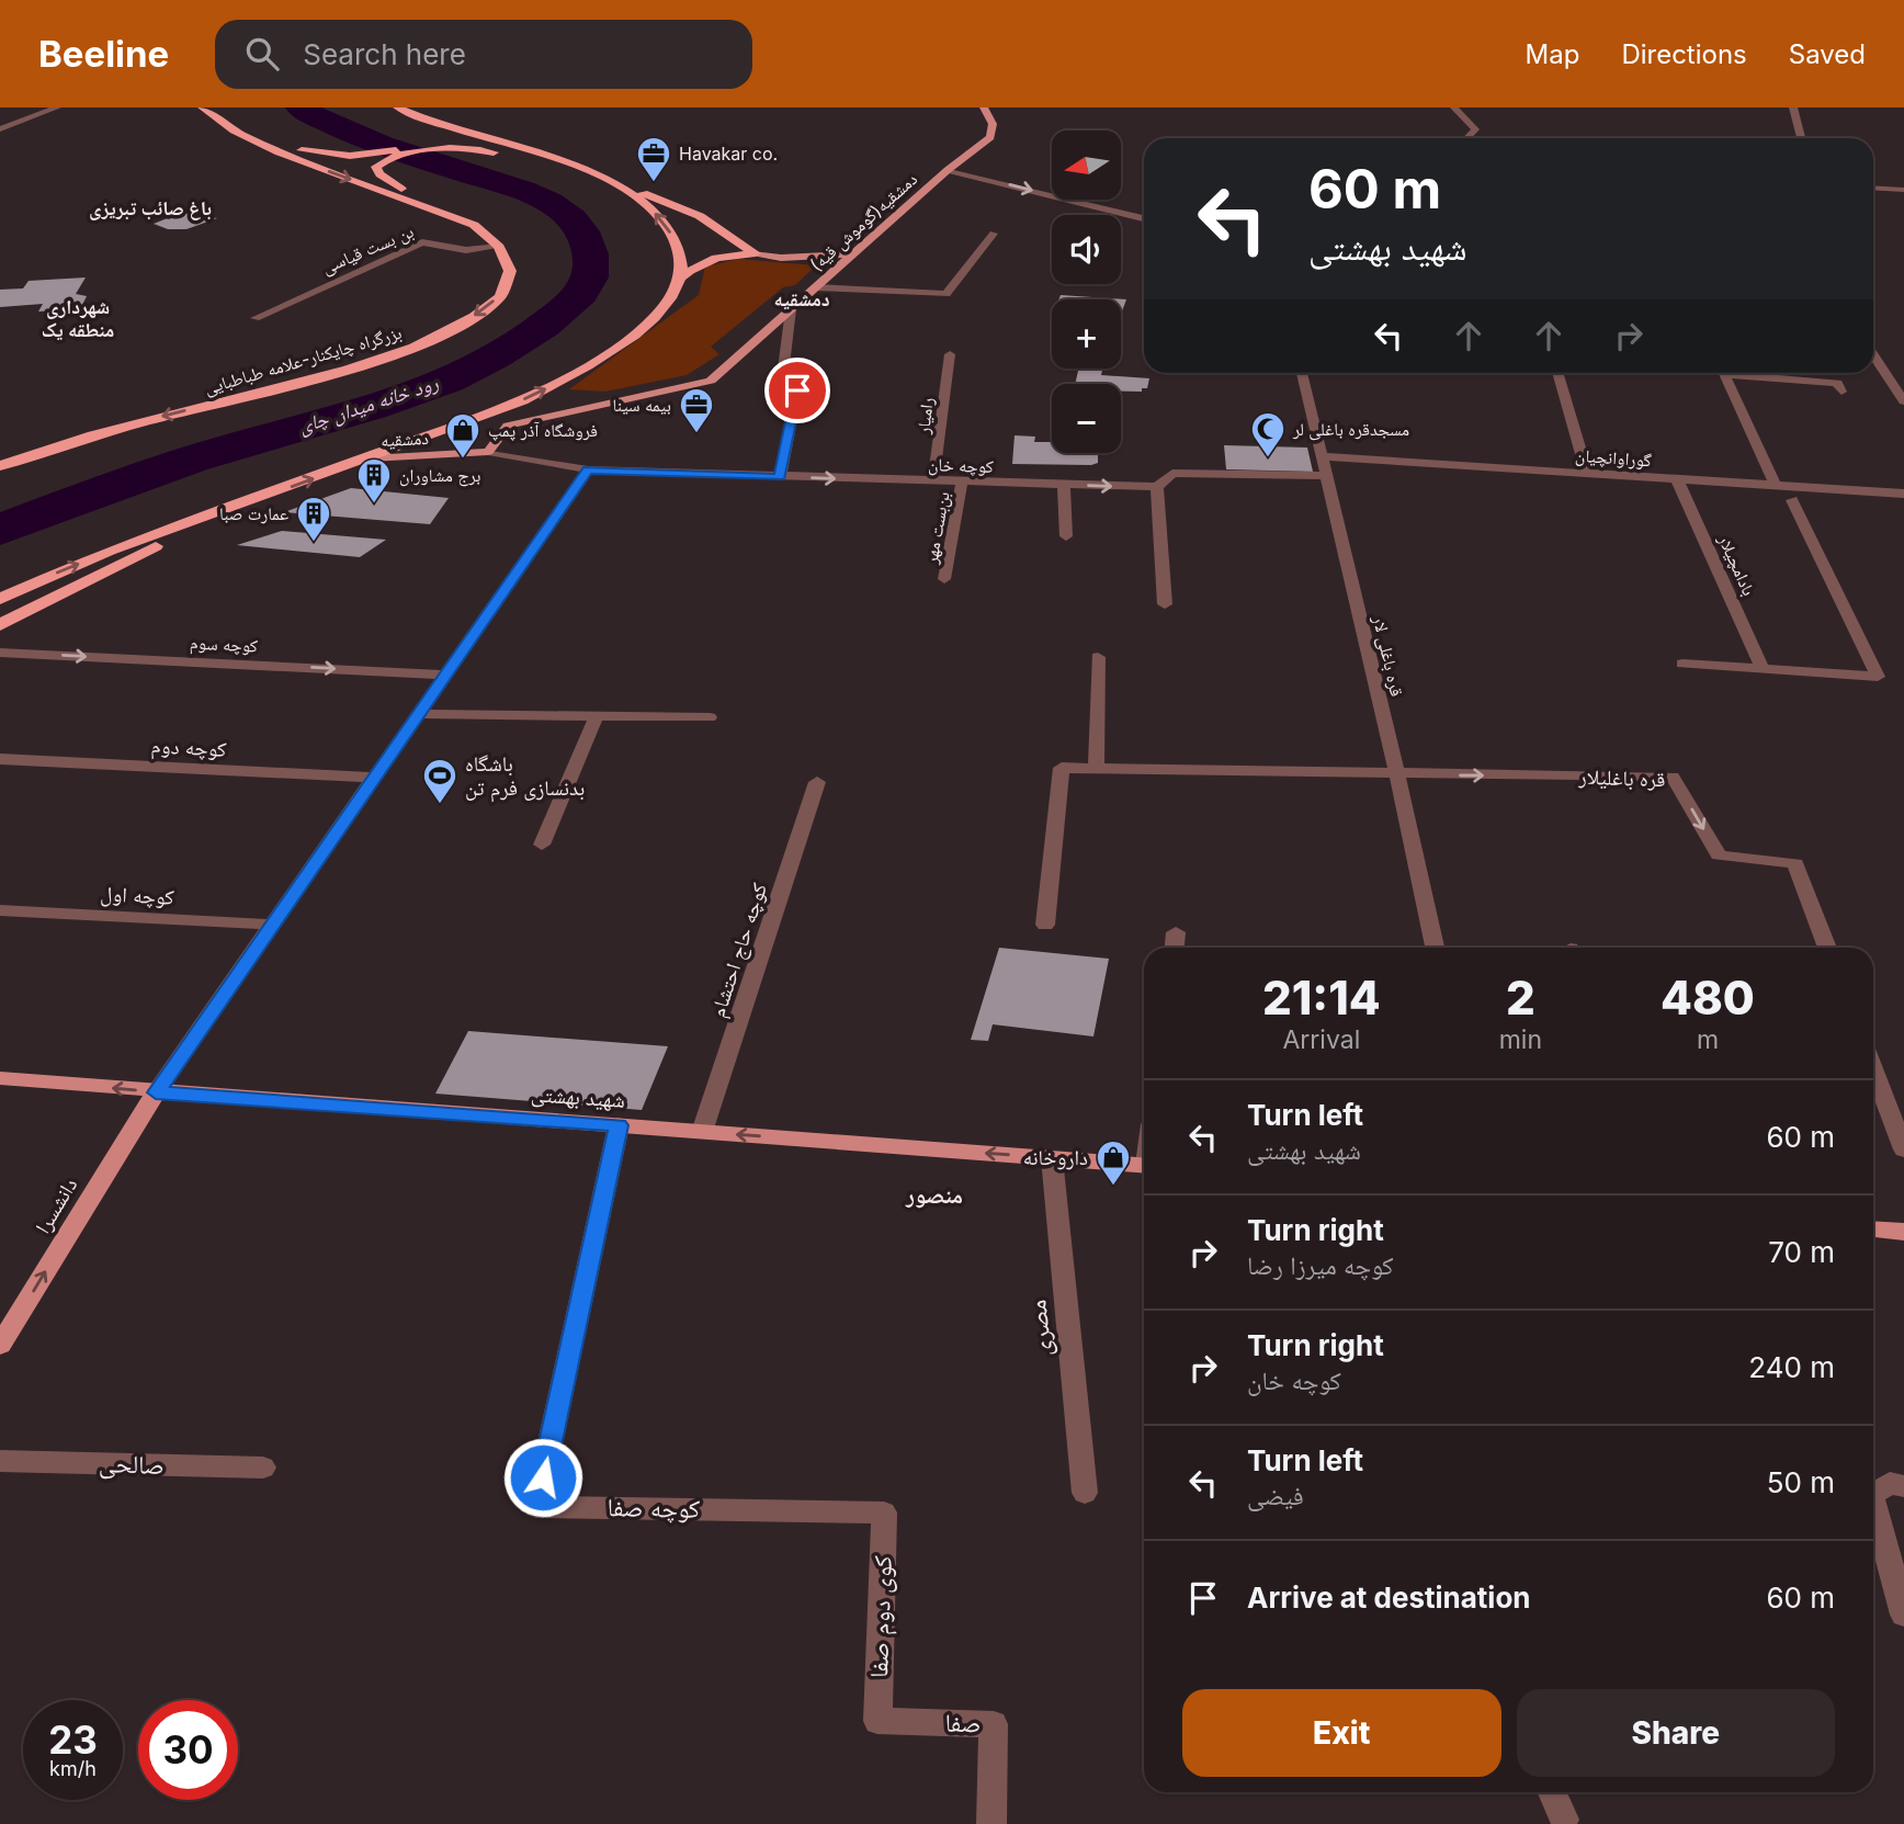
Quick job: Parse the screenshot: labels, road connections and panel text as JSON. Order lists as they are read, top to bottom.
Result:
{
  "streets": {
    "highway": ["بزرگراه چایکنار-علامه طباطبایی"],
    "main road": [
      "دمشقیه(گوموش قیه)",
      "دمشقیه",
      "شهید بهشتى",
      "دانشسرا"
    ],
    "street": [
      "بن بست قیاسی",
      "رامیار",
      "گوراوانچیان",
      "کوچه خان",
      "بن‌بست مهر",
      "بادامچیلار",
      "کوچه سوم",
      "قره باغلی لار",
      "کوچه دوم",
      "قره باغلیلار",
      "کوچه اول",
      "کوچه حاج احتشام",
      "مصری",
      "صالحی",
      "کوچه صفا",
      "کوی دوم صفا",
      "صفا"
    ]
  },
  "crossings": [
    ["دمشقیه(گوموش قیه)", "دمشقیه"],
    ["دمشقیه(گوموش قیه)", "کوچه خان"],
    ["بن بست قیاسی", "بزرگراه چایکنار-علامه طباطبایی"],
    ["رامیار", "کوچه خان"],
    ["دمشقیه", "کوچه خان"],
    ["گوراوانچیان", "بادامچیلار"],
    ["گوراوانچیان", "قره باغلی لار"],
    ["کوچه خان", "بن‌بست مهر"],
    ["کوچه خان", "قره باغلی لار"],
    ["قره باغلی لار", "قره باغلیلار"],
    ["کوچه حاج احتشام", "شهید بهشتى"],
    ["شهید بهشتى", "دانشسرا"],
    ["شهید بهشتى", "مصری"],
    ["شهید بهشتى", "کوچه صفا"],
    ["کوچه صفا", "کوی دوم صفا"],
    ["کوی دوم صفا", "صفا"]
  ],
  "one_way": [
    "کوچه سوم",
    "قره باغلیلار",
    "شهید بهشتى",
    "دانشسرا"
  ],
  "districts": [
    "باغ صائب تبریزی",
    "دمشقیه",
    "شهرداری منطقه یک",
    "منصور"
  ],
  "water": ["رود خانه میدان چای"],
  "places": {
    "office": ["Havakar co.", "بیمه سینا"],
    "mosque": ["مسجدقره باغلی لر"],
    "shop": ["فروشگاه آذر پمپ", "داروخانه"],
    "building": ["برج مشاوران", "عمارت صبا"],
    "sports": ["باشگاه بدنسازی فرم تن"]
  },
  "north": "left",
  "page": {
    "header": "Beeline",
    "search": "Search here",
    "nav": ["Map", "Directions", "Saved"],
    "map_buttons": ["+", "−"],
    "turn": ["60 m", "شهید بهشتى"],
    "eta": [
      "21:14",
      "Arrival",
      "2",
      "min",
      "480",
      "m"
    ],
    "list": [
      {
        "name": "Turn left",
        "note": "شهید بهشتى",
        "value": "60 m"
      },
      {
        "name": "Turn right",
        "note": "کوچه میرزا رضا",
        "value": "70 m"
      },
      {
        "name": "Turn right",
        "note": "کوچه خان",
        "value": "240 m"
      },
      {
        "name": "Turn left",
        "note": "فیضی",
        "value": "50 m"
      },
      {
        "name": "Arrive at destination",
        "value": "60 m"
      }
    ],
    "buttons": ["Exit", "Share"],
    "speed": "23 km/h",
    "limit": "30"
  }
}
